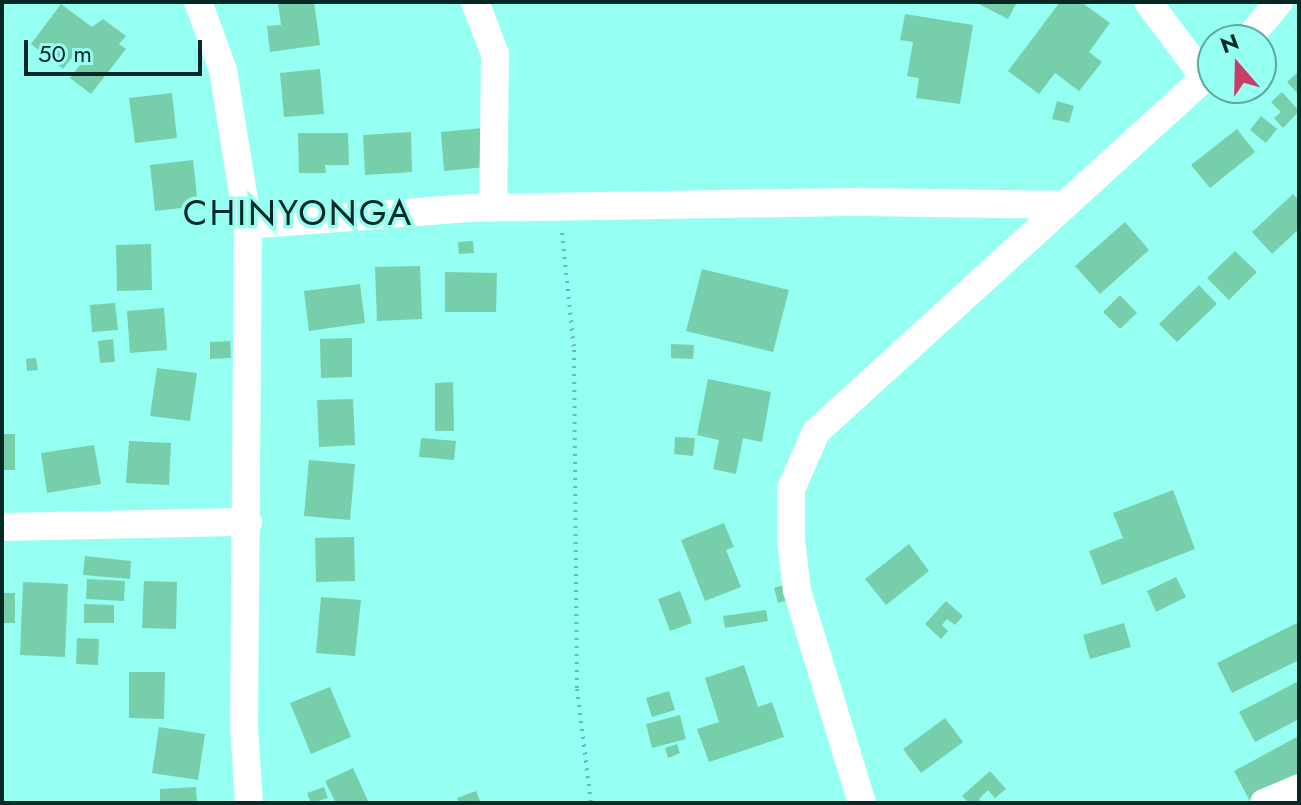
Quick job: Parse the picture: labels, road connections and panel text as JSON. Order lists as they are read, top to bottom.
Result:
{
  "districts": ["CHINYONGA"],
  "scale_bar": "50 m",
  "north": "top"
}
